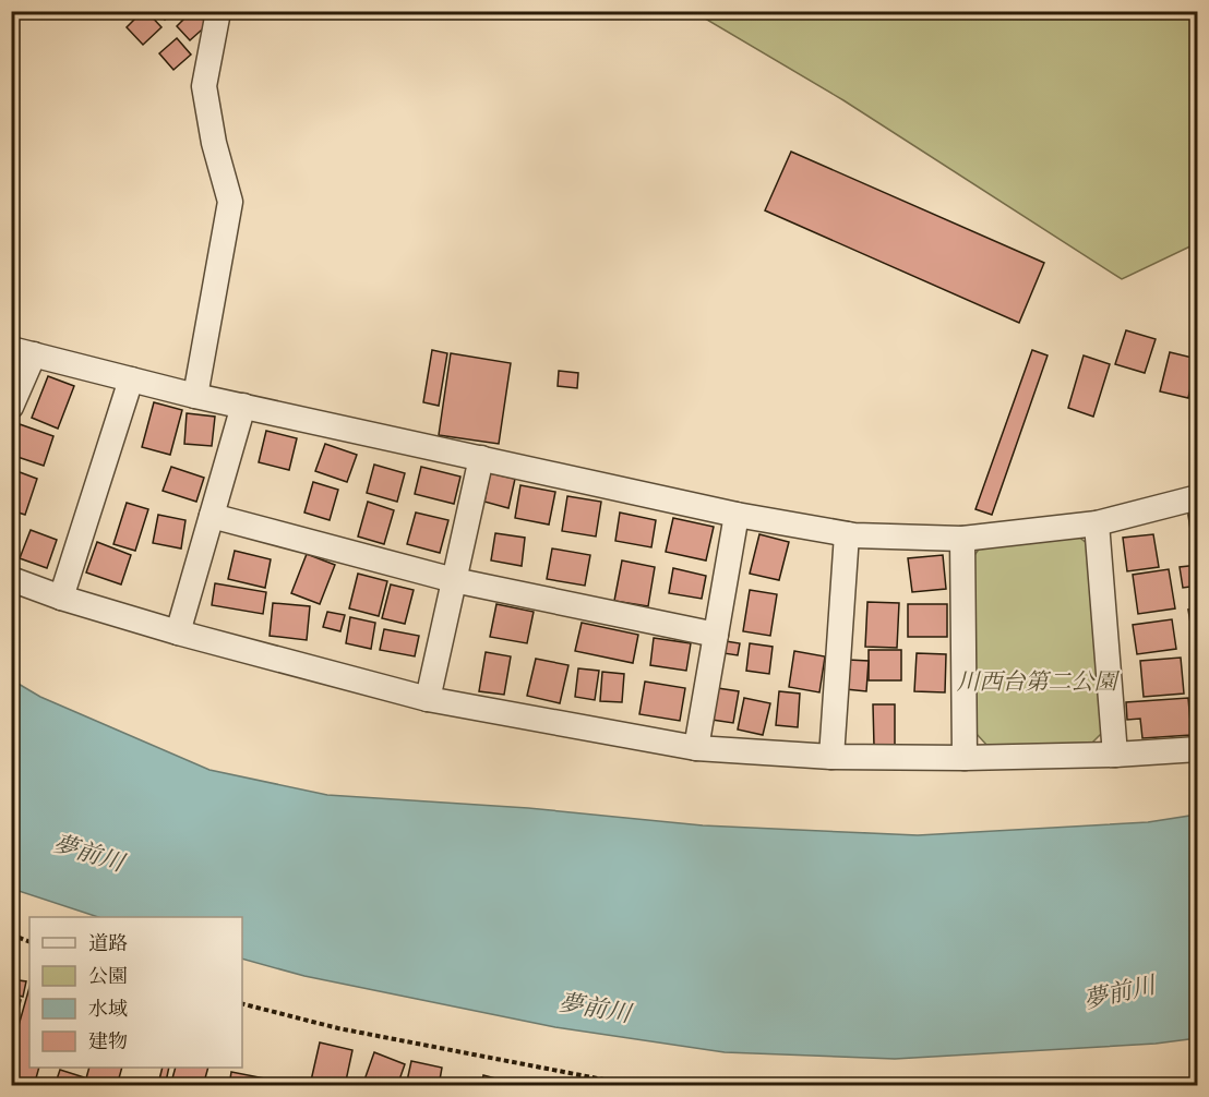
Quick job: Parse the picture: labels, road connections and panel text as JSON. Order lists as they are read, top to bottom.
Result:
{
  "water": ["夢前川"],
  "parks": ["川西台第二公園"],
  "legend": [
    "道路",
    "公園",
    "水域",
    "建物"
  ]
}
